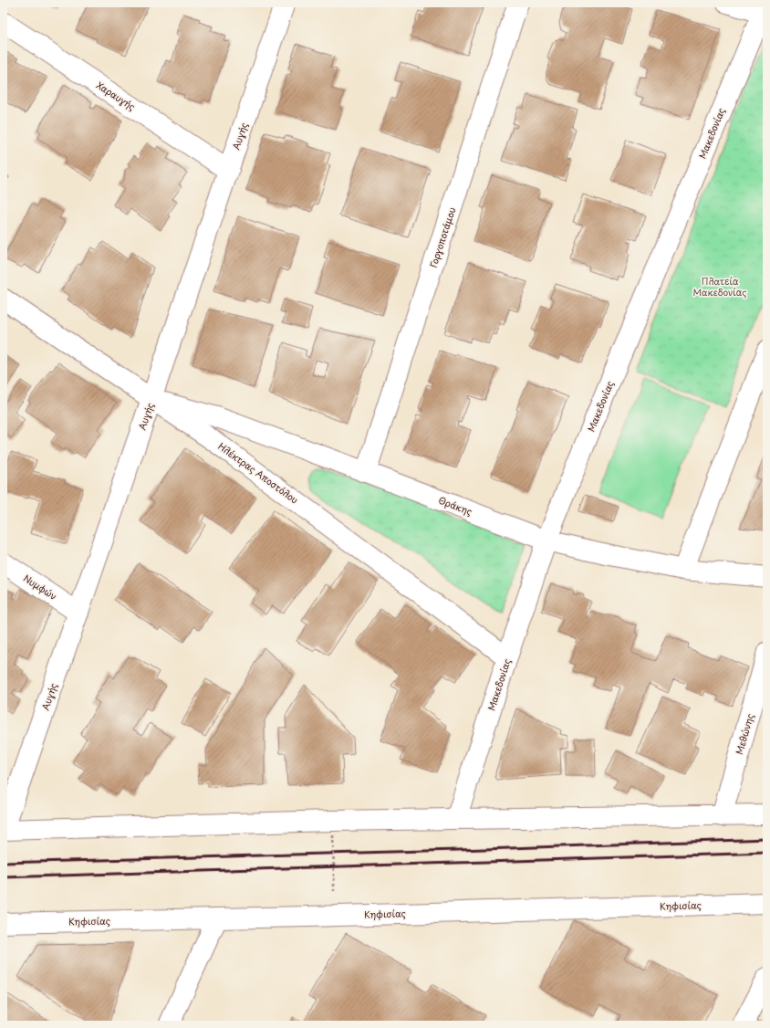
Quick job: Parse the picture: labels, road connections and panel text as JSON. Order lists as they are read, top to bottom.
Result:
{
  "streets": {
    "street": [
      "Χαραυγής",
      "Μακεδονίας",
      "Αυγής",
      "Γοργοποτάμου",
      "Ηλέκτρας Αποστόλου",
      "Θράκης",
      "Νυμφών",
      "Μεθώνης",
      "Κηφισίας"
    ]
  },
  "crossings": [
    ["Χαραυγής", "Αυγής"],
    ["Μακεδονίας", "Ηλέκτρας Αποστόλου"],
    ["Μακεδονίας", "Θράκης"],
    ["Αυγής", "Ηλέκτρας Αποστόλου"],
    ["Αυγής", "Θράκης"],
    ["Αυγής", "Νυμφών"],
    ["Γοργοποτάμου", "Θράκης"],
    ["Ηλέκτρας Αποστόλου", "Θράκης"]
  ],
  "parks": ["Πλατεία Μακεδονίας"]
}
